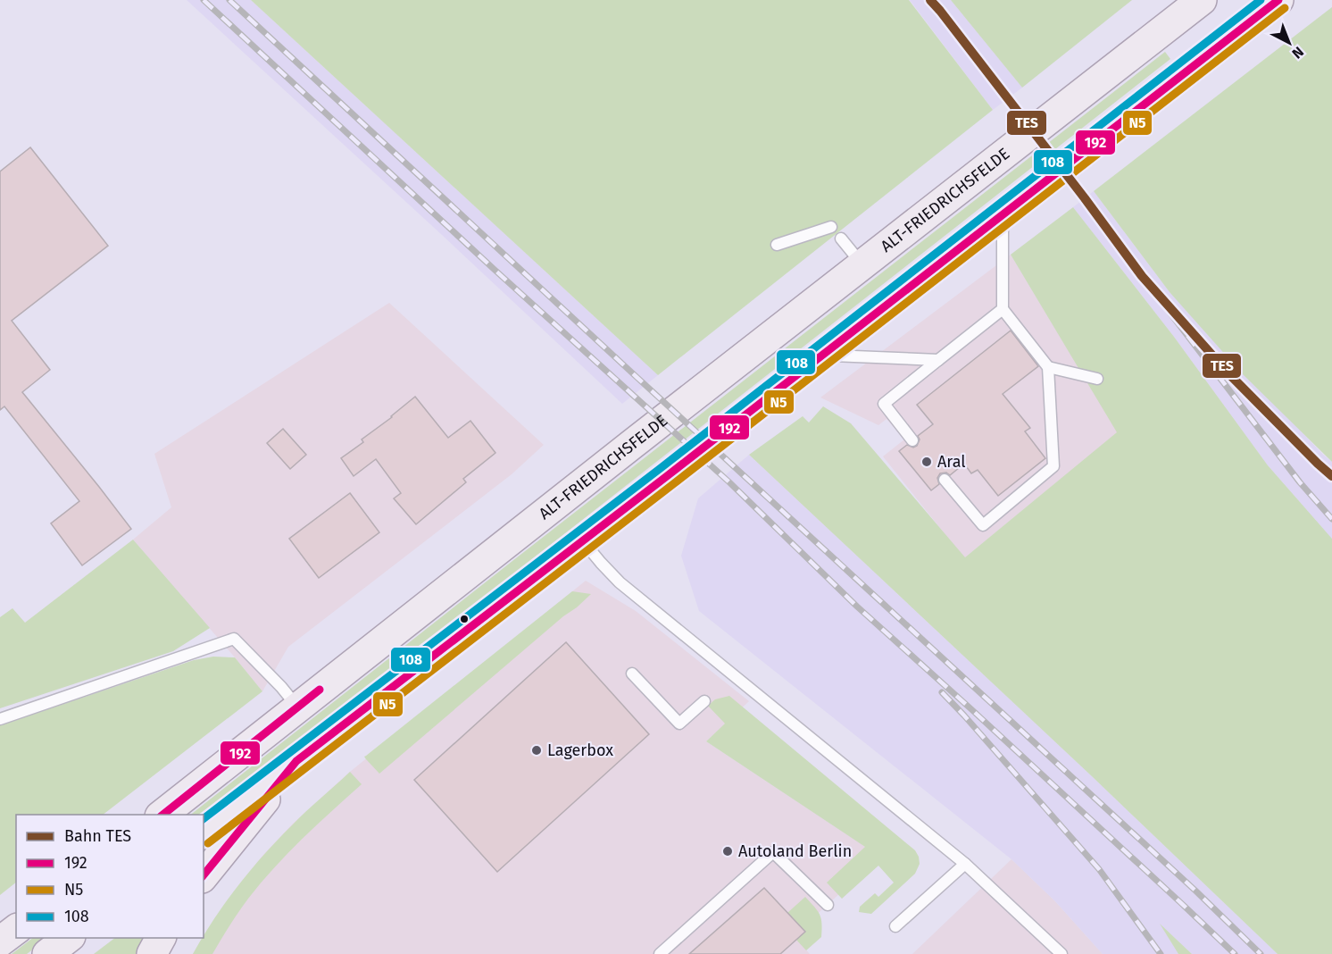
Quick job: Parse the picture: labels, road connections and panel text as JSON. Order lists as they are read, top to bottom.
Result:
{
  "streets": {
    "main road": ["ALT-FRIEDRICHSFELDE"]
  },
  "places": ["Aral", "Lagerbox", "Autoland Berlin"],
  "lines": [
    "rail line TES",
    "transit line 192",
    "transit line 108",
    "transit line N5"
  ],
  "legend": [
    "Bahn TES",
    "192",
    "N5",
    "108"
  ],
  "north": "bottom right"
}
